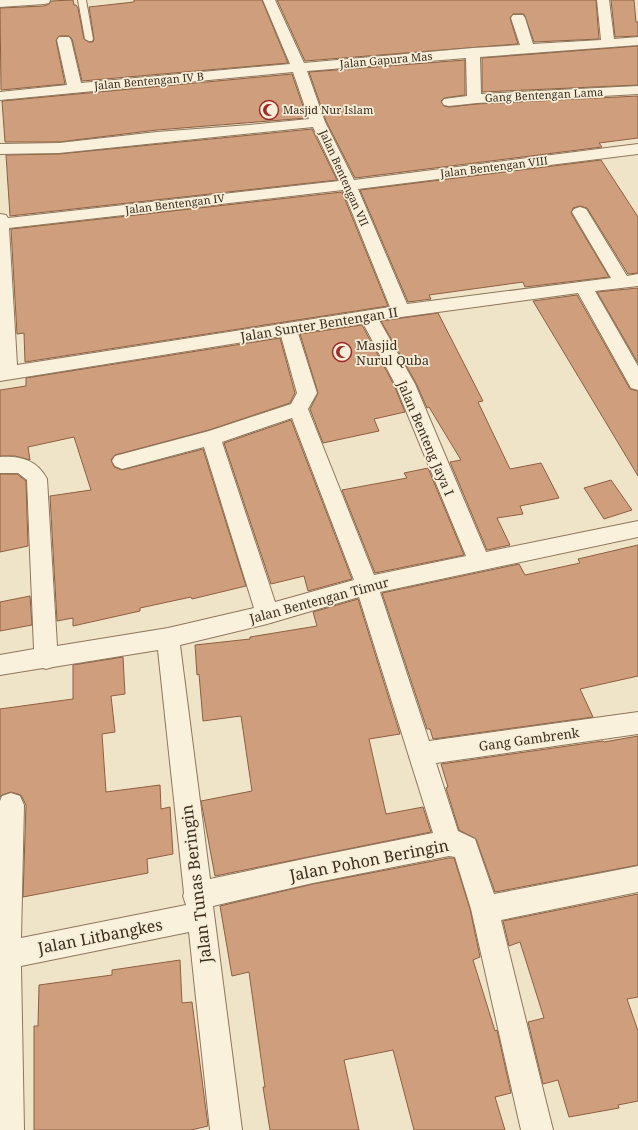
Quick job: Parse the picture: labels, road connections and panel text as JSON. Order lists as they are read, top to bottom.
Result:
{
  "streets": {
    "street": [
      "Jalan Gapura Mas",
      "Jalan Bentengan IV B",
      "Gang Bentengan Lama",
      "Jalan Bentengan VIII",
      "Jalan Bentengan VII",
      "Jalan Bentengan IV",
      "Jalan Sunter Bentengan II",
      "Jalan Benteng Jaya I",
      "Jalan Bentengan Timur",
      "Gang Gambrenk",
      "Jalan Pohon Beringin",
      "Jalan Tunas Beringin",
      "Jalan Litbangkes"
    ]
  },
  "crossings": [
    ["Jalan Gapura Mas", "Jalan Bentengan IV B"],
    ["Jalan Gapura Mas", "Jalan Bentengan VII"],
    ["Jalan Bentengan IV B", "Jalan Bentengan VII"],
    ["Jalan Bentengan VIII", "Jalan Bentengan VII"],
    ["Jalan Bentengan VIII", "Jalan Bentengan IV"],
    ["Jalan Bentengan VII", "Jalan Bentengan IV"],
    ["Jalan Bentengan VII", "Jalan Sunter Bentengan II"],
    ["Jalan Sunter Bentengan II", "Jalan Benteng Jaya I"],
    ["Jalan Benteng Jaya I", "Jalan Bentengan Timur"],
    ["Jalan Bentengan Timur", "Jalan Tunas Beringin"],
    ["Jalan Pohon Beringin", "Jalan Tunas Beringin"],
    ["Jalan Pohon Beringin", "Jalan Litbangkes"],
    ["Jalan Tunas Beringin", "Jalan Litbangkes"]
  ],
  "places": {
    "mosque": ["Masjid Nur Islam", "Masjid Nurul Quba"]
  }
}
